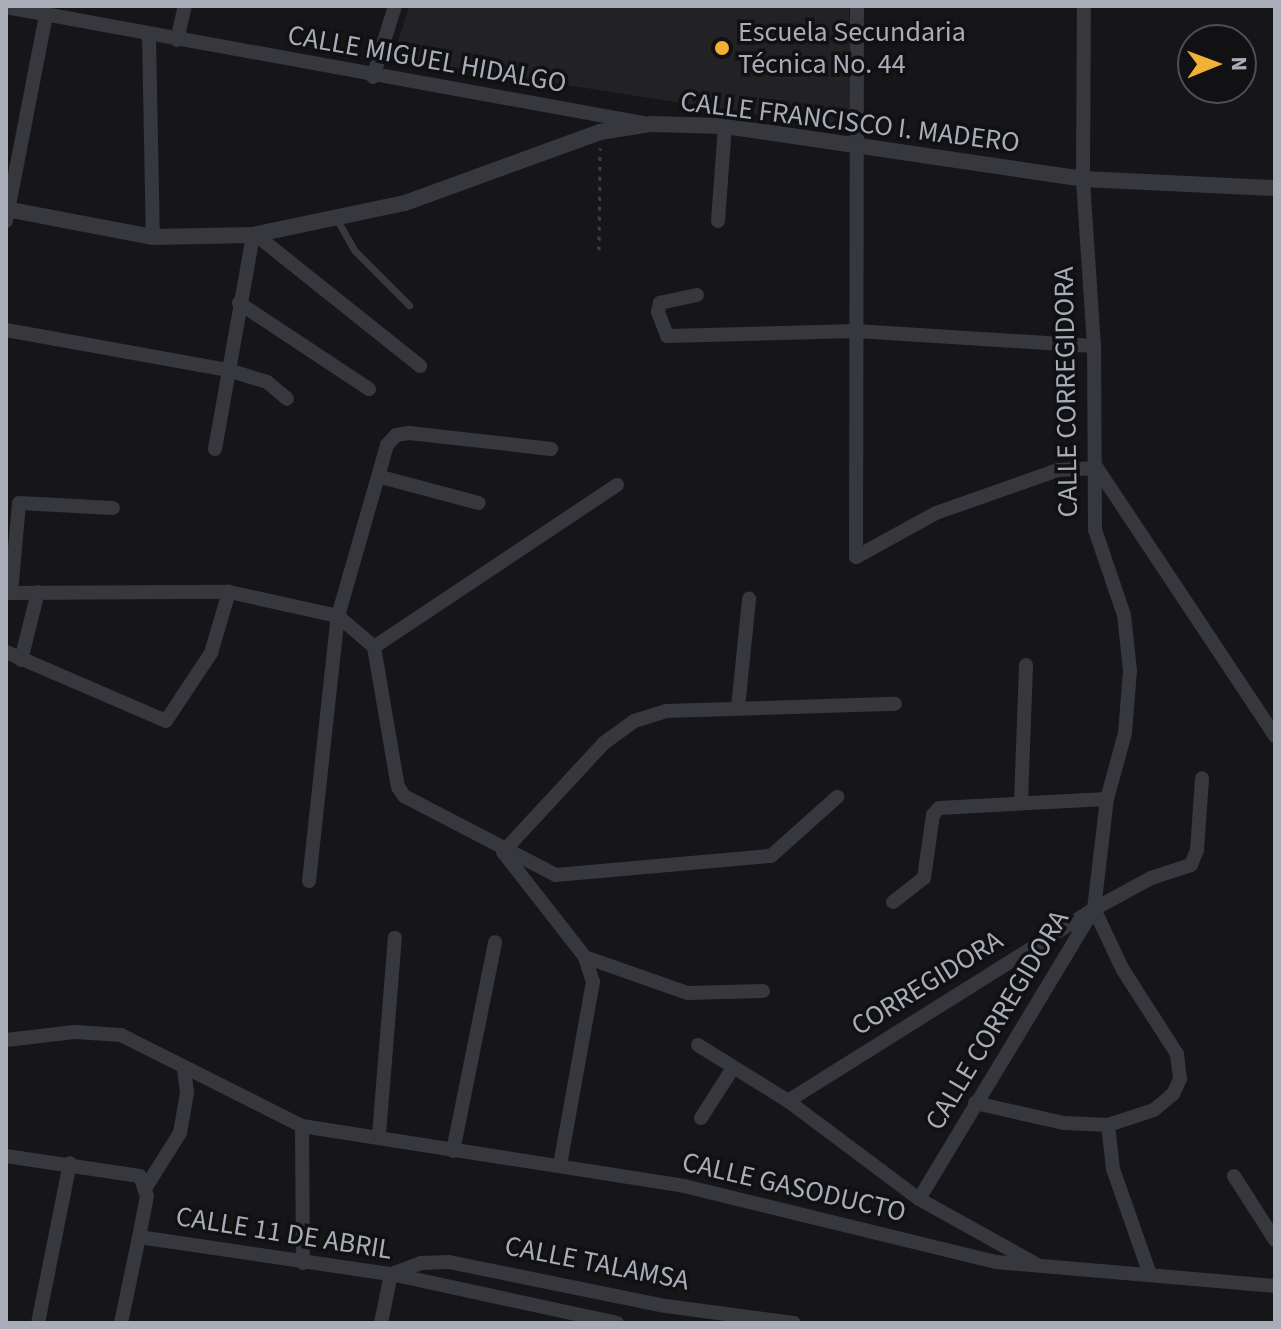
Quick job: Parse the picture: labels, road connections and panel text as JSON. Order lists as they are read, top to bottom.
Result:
{
  "streets": {
    "street": [
      "CALLE MIGUEL HIDALGO",
      "CALLE FRANCISCO I. MADERO",
      "CALLE CORREGIDORA",
      "CORREGIDORA",
      "CALLE GASODUCTO",
      "CALLE 11 DE ABRIL",
      "CALLE TALAMSA"
    ]
  },
  "crossings": [
    ["CALLE MIGUEL HIDALGO", "CALLE FRANCISCO I. MADERO"],
    ["CALLE FRANCISCO I. MADERO", "CALLE CORREGIDORA"],
    ["CALLE CORREGIDORA", "CORREGIDORA"],
    ["CALLE 11 DE ABRIL", "CALLE TALAMSA"]
  ],
  "places": ["Escuela Secundaria Técnica No. 44"],
  "north": "right"
}
